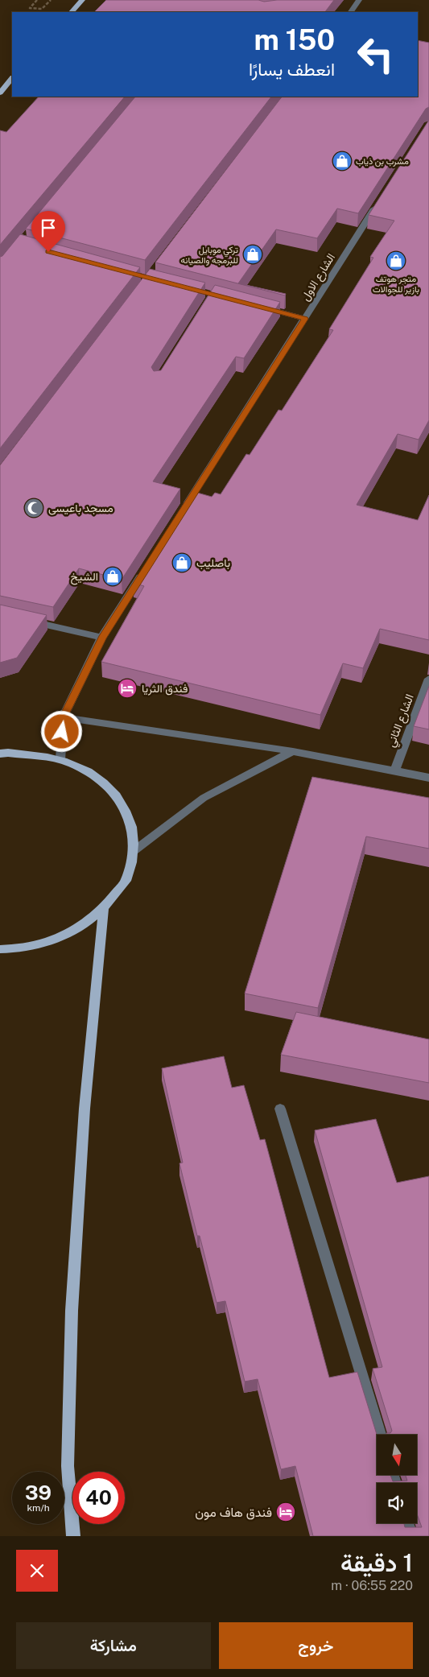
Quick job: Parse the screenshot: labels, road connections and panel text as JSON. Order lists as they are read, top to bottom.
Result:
{
  "streets": {
    "street": ["الشارع الاول", "الشارع الثاني"]
  },
  "places": {
    "shop": [
      "مشرب بن ذياب",
      "تركي موبايل للبرمجه والصيانه",
      "متجر هوتف بازير للجوالات",
      "باصليب",
      "الشيخ"
    ],
    "mosque": ["مسجد باعيسى"],
    "hotel": ["فندق الثريا", "فندق هاف مون"]
  },
  "north": "bottom",
  "page": {
    "turn": ["150 m", "انعطف يسارًا"],
    "speed": "39 km/h",
    "limit": "40",
    "heading": ["1 دقيقة", "220 m · 06:55"],
    "buttons": ["خروج", "مشاركة"]
  }
}
